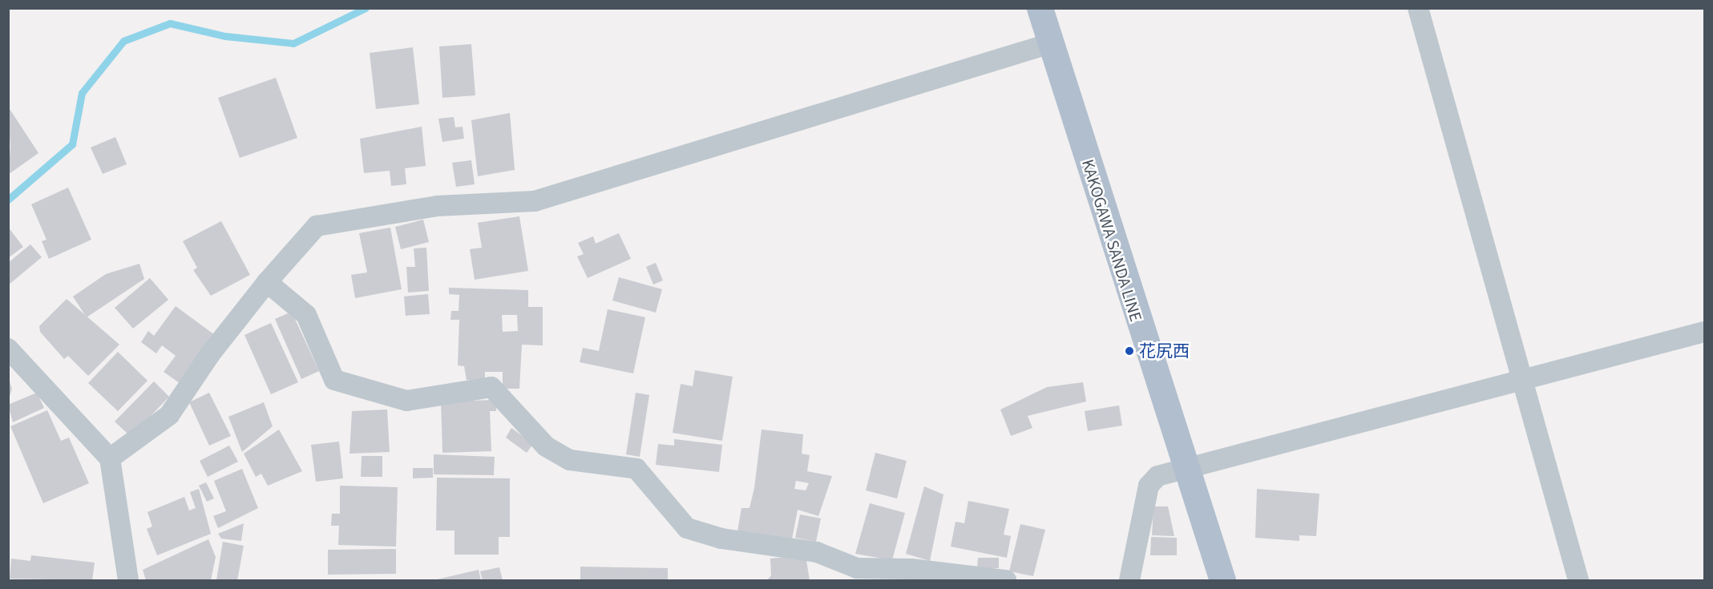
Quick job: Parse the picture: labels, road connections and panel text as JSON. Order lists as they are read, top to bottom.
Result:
{
  "streets": {
    "main road": ["KAKOGAWA SANDA LINE"]
  },
  "places": ["花尻西"]
}
